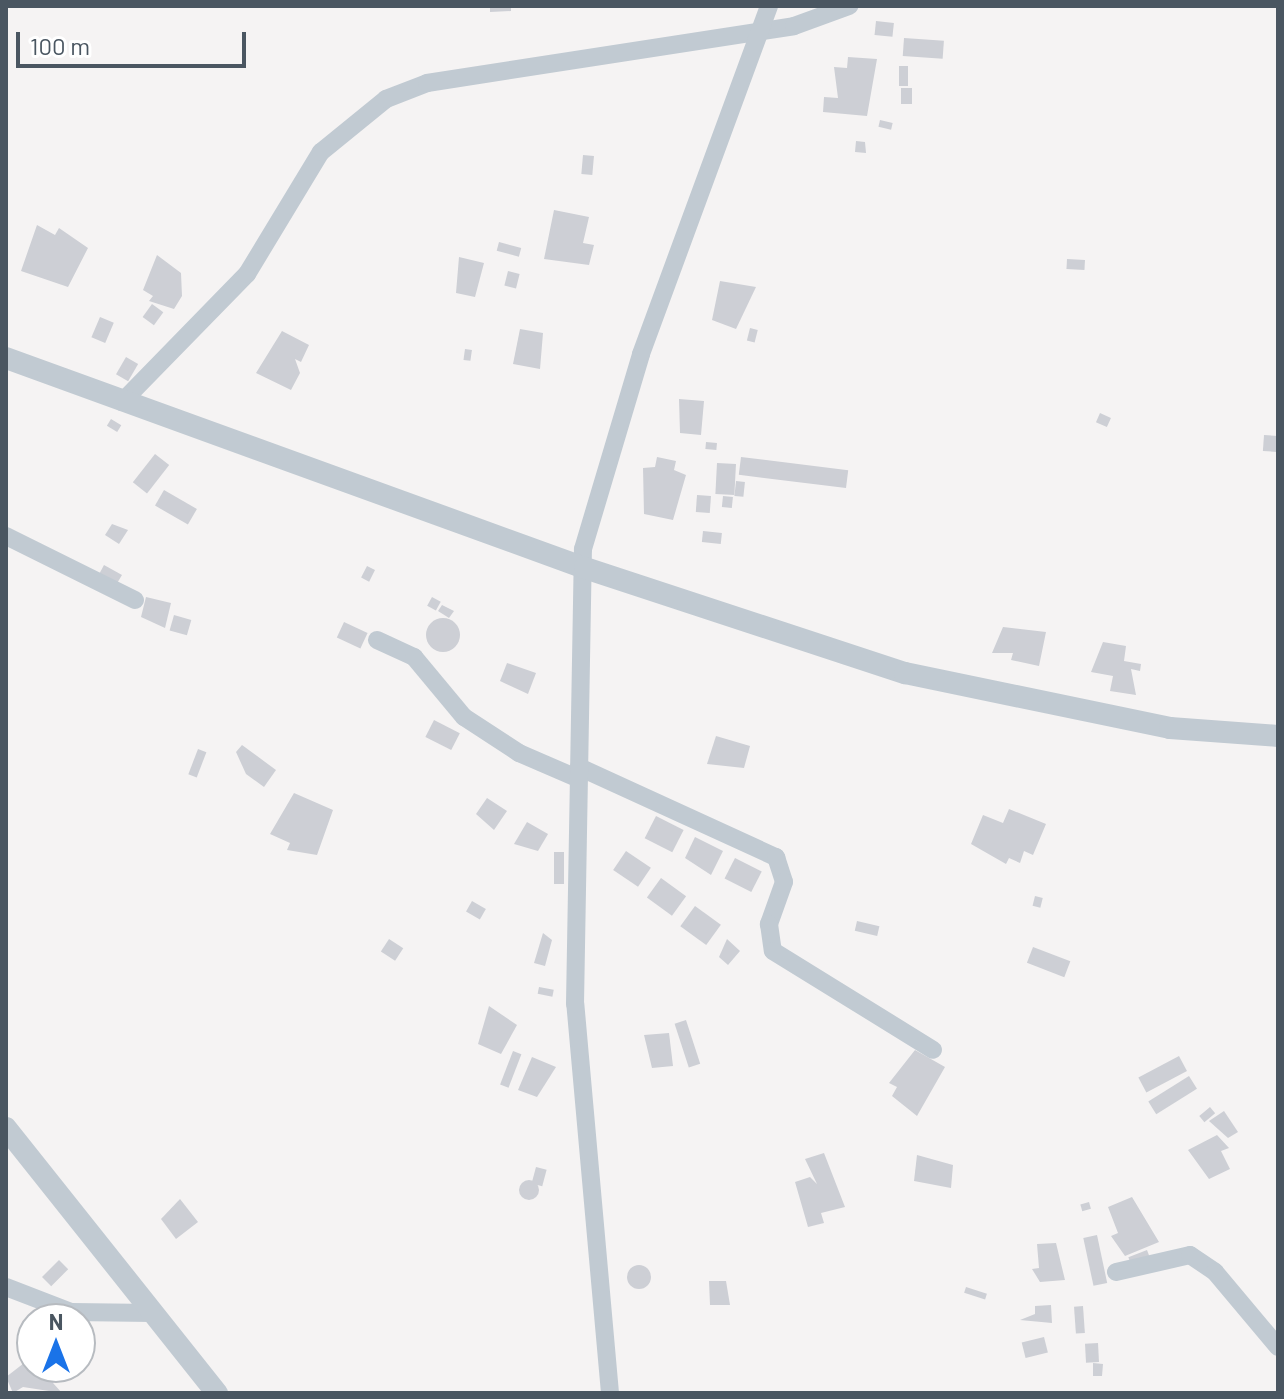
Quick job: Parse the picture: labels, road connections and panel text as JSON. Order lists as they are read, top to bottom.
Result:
{
  "scale_bar": "100 m",
  "north": "top"
}
